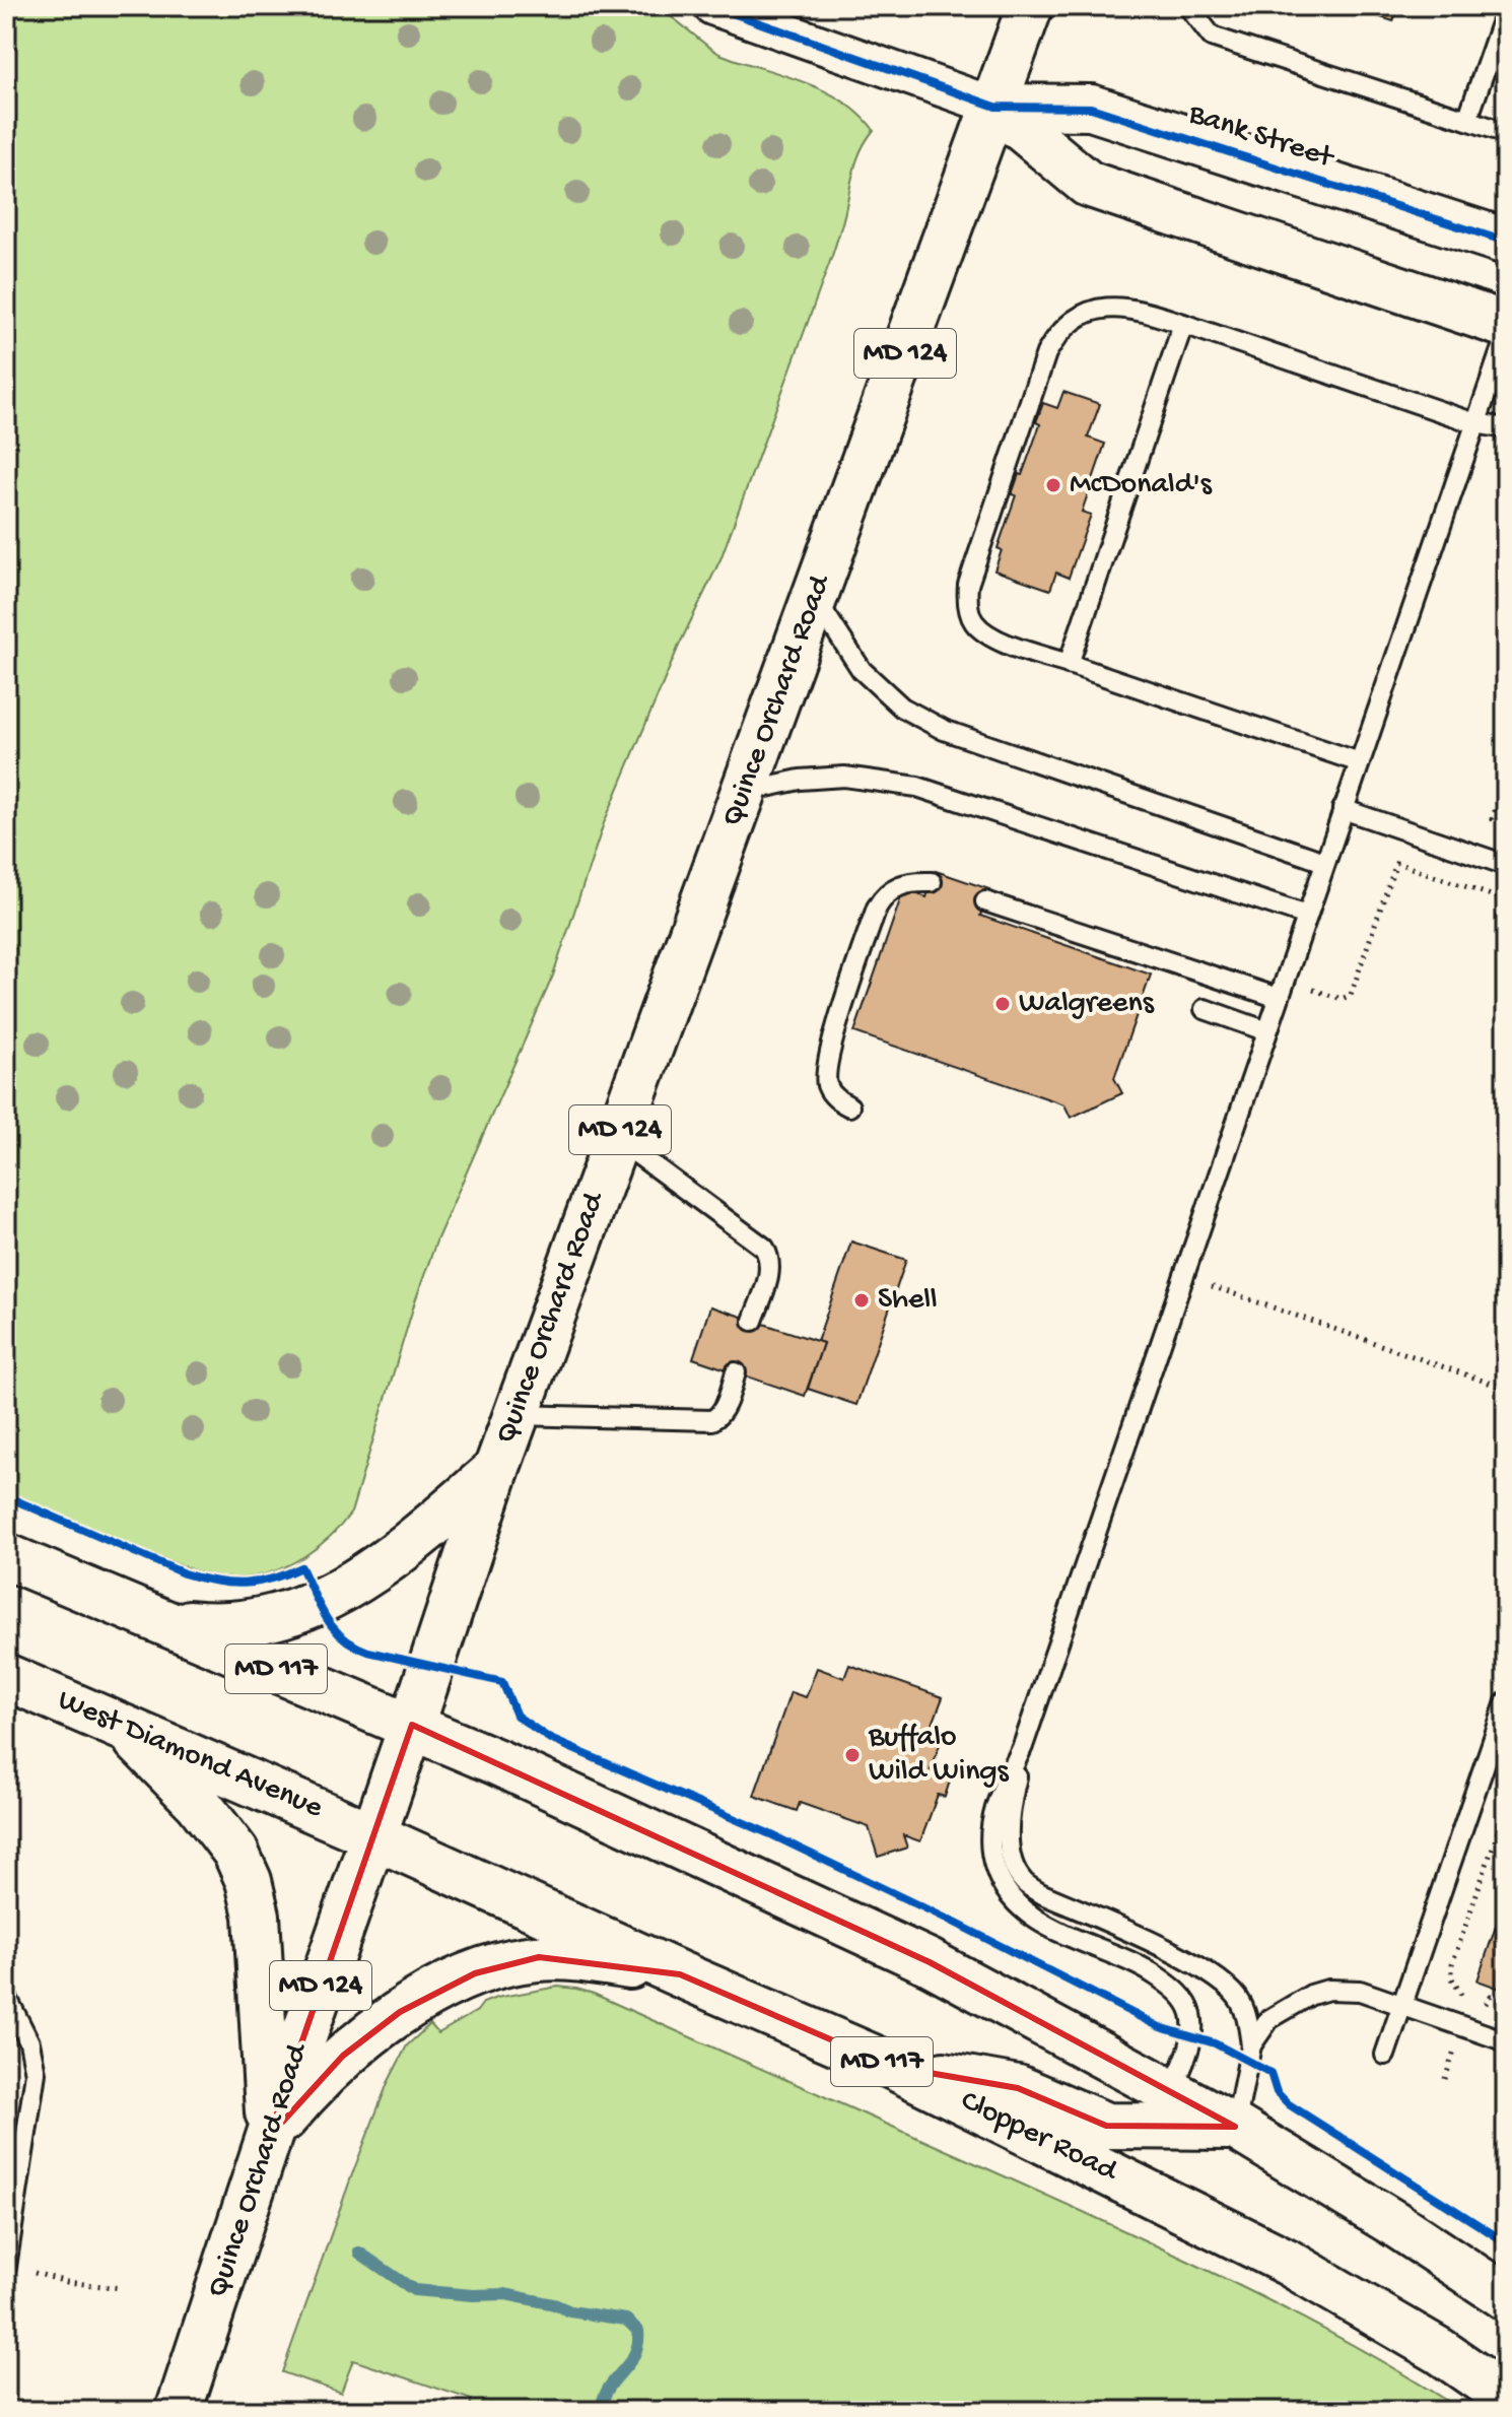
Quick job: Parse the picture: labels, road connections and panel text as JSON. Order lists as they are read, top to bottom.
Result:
{
  "streets": {
    "main road": [
      "Bank Street",
      "MD 124",
      "Quince Orchard Road",
      "MD 117",
      "West Diamond Avenue",
      "Clopper Road"
    ]
  },
  "crossings": [
    ["Bank Street", "Quince Orchard Road"],
    ["Quince Orchard Road", "MD 117"],
    ["Quince Orchard Road", "West Diamond Avenue"],
    ["Quince Orchard Road", "Clopper Road"],
    ["West Diamond Avenue", "Clopper Road"]
  ],
  "places": [
    "McDonald's",
    "Walgreens",
    "Shell",
    "Buffalo Wild Wings"
  ]
}
